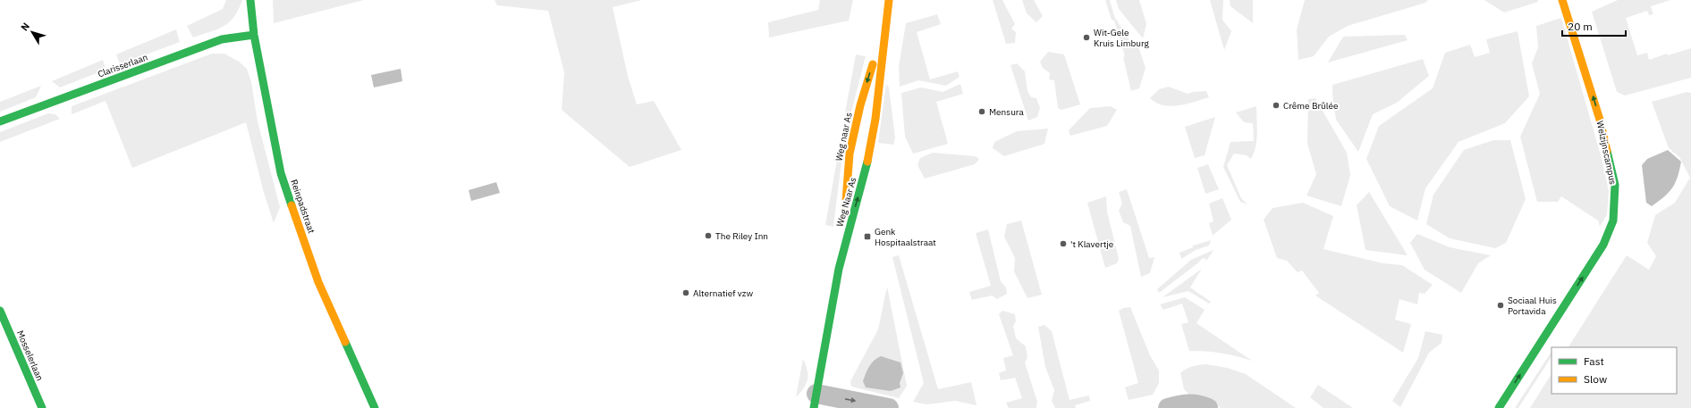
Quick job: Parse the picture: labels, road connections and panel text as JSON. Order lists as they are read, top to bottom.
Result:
{
  "streets": {
    "street": [
      "Clarisserlaan",
      "Weg naar As",
      "Welzijnscampus",
      "Weg Naar As",
      "Reinpadstraat",
      "Mosselerlaan"
    ]
  },
  "crossings": [
    ["Clarisserlaan", "Reinpadstraat"],
    ["Weg naar As", "Weg Naar As"]
  ],
  "one_way": ["Weg naar As", "Welzijnscampus", "Weg Naar As"],
  "places": {
    "other": [
      "Wit-Gele Kruis Limburg",
      "Crême Brûlée",
      "Mensura",
      "The Riley Inn",
      "'t Klavertje",
      "Alternatief vzw",
      "Sociaal Huis Portavida"
    ],
    "transit": ["Genk Hospitaalstraat"]
  },
  "legend": ["Fast", "Slow"],
  "scale_bar": "20 m",
  "north": "top left"
}
